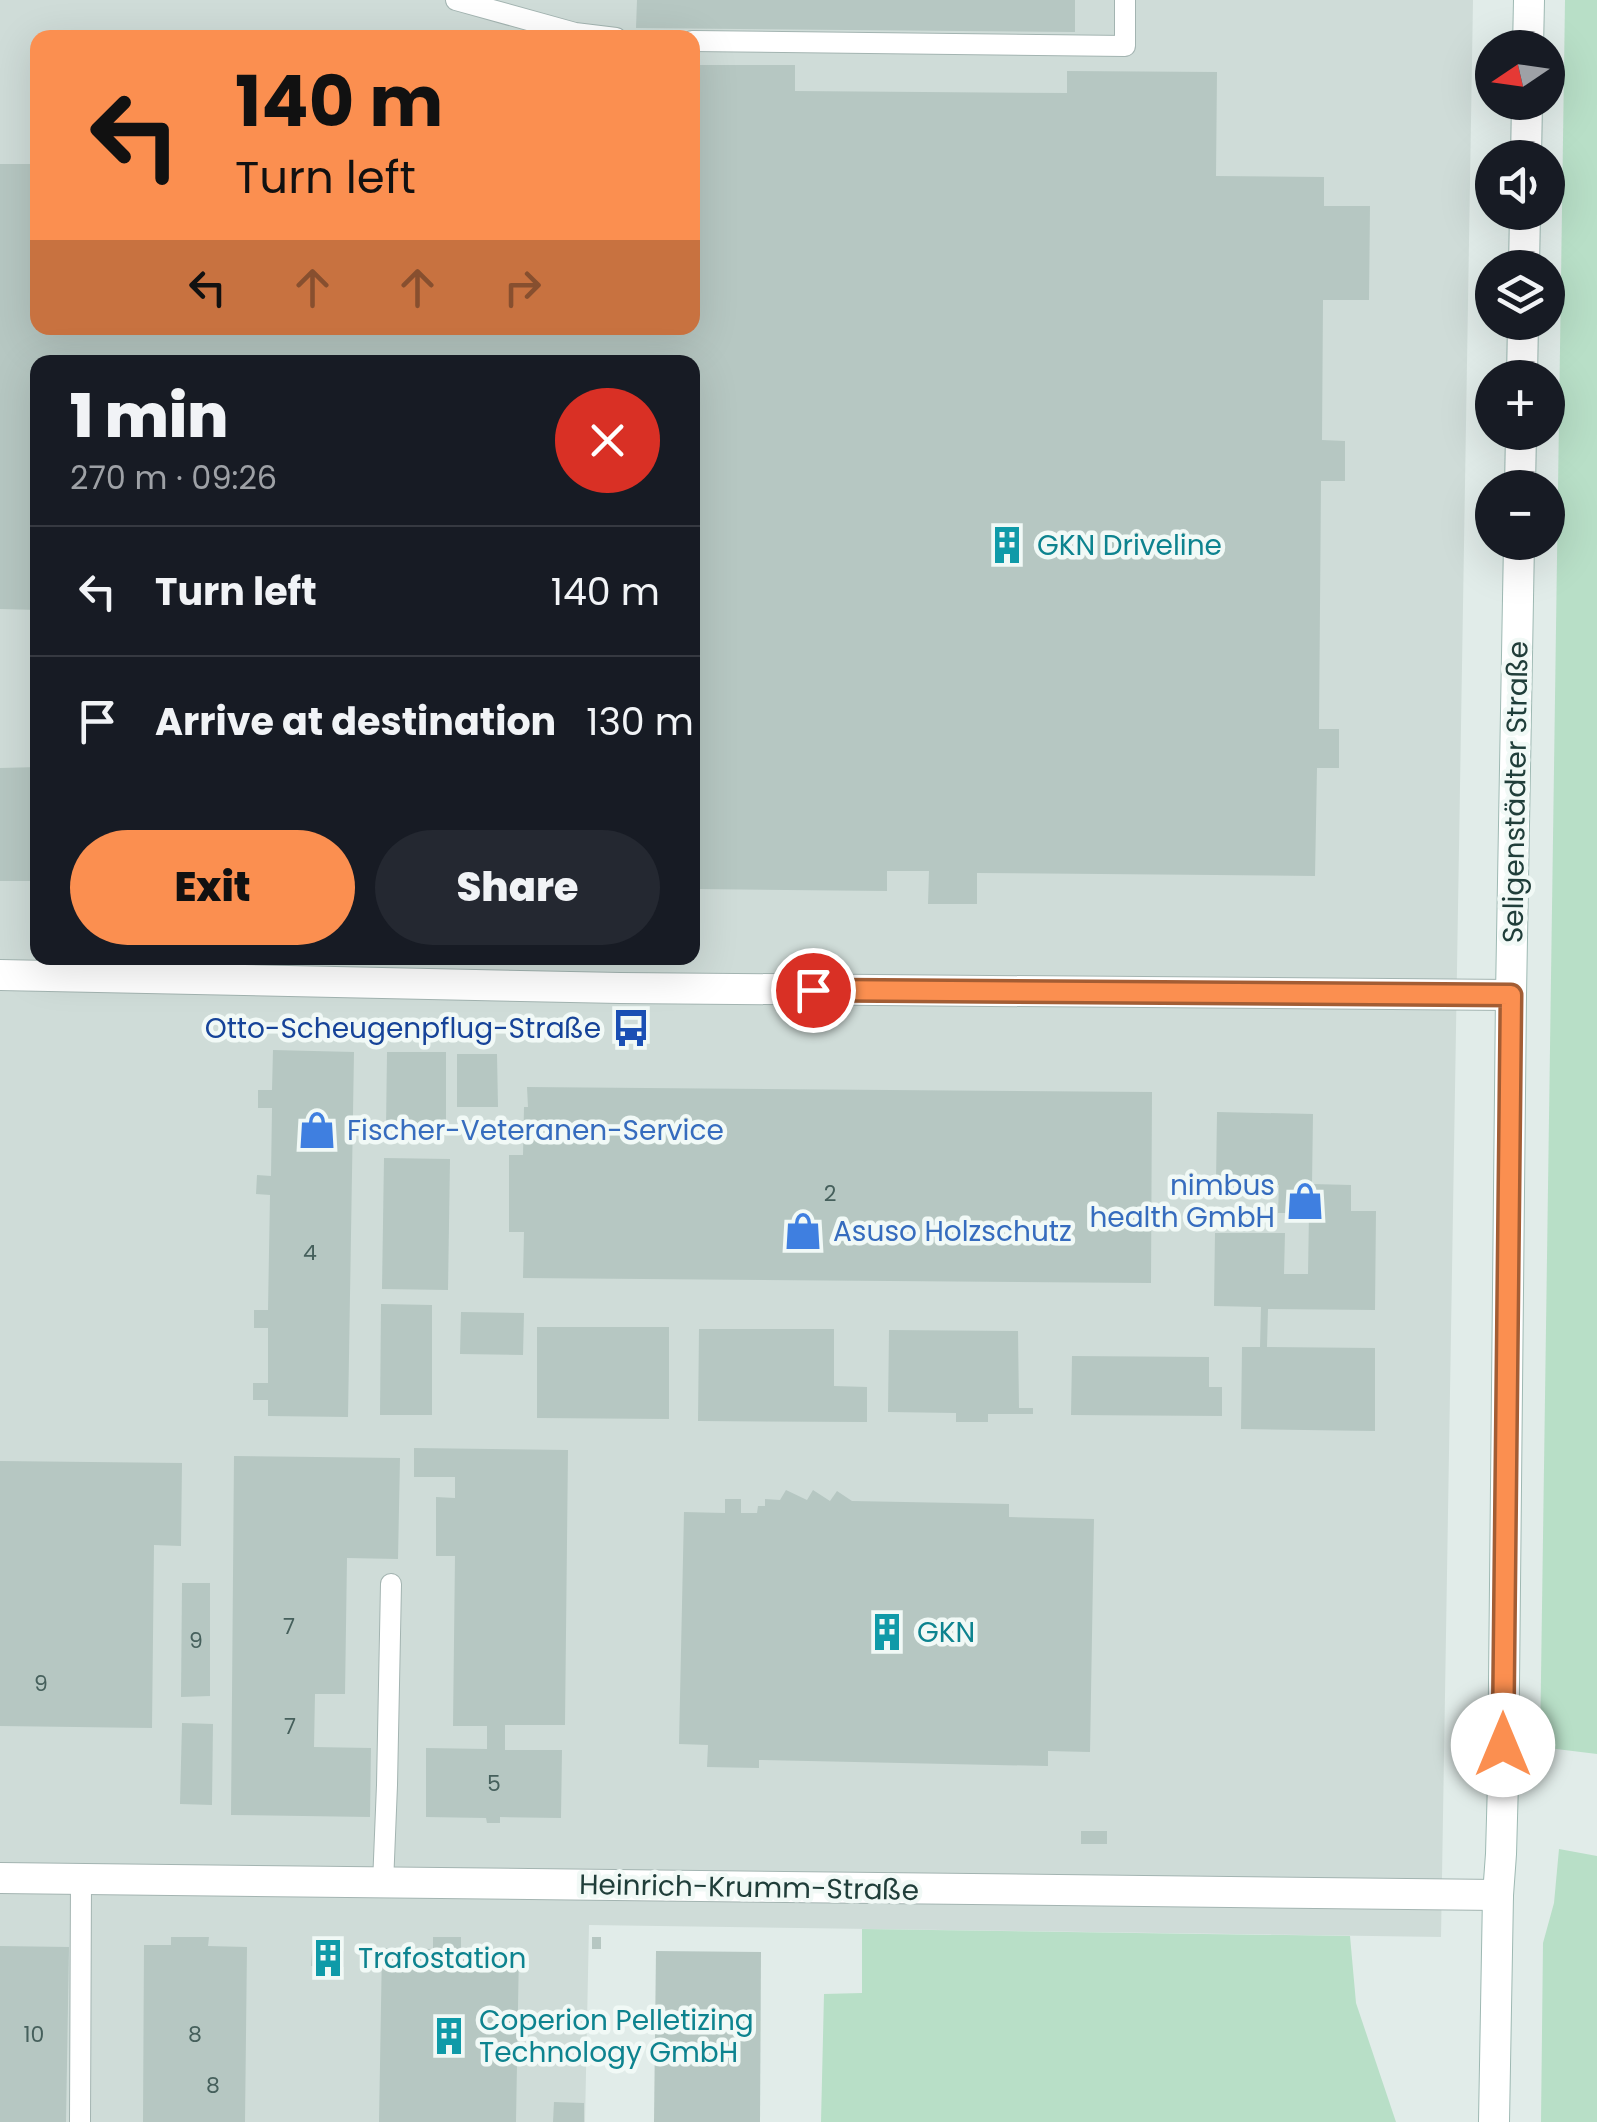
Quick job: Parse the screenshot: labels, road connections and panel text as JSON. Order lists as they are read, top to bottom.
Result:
{
  "streets": {
    "street": ["Seligenstädter Straße", "Heinrich-Krumm-Straße"]
  },
  "crossings": [
    ["Seligenstädter Straße", "Heinrich-Krumm-Straße"]
  ],
  "places": {
    "building": [
      "GKN Driveline",
      "GKN",
      "Trafostation",
      "Coperion Pelletizing Technology GmbH"
    ],
    "bus stop": ["Otto-Scheugenpflug-Straße"],
    "shop": ["Fischer-Veteranen-Service", "nimbus health GmbH", "Asuso Holzschutz"]
  },
  "house_numbers": [
    "2",
    "4",
    "7",
    "9",
    "9",
    "7",
    "5",
    "10",
    "8",
    "8"
  ],
  "north": "left",
  "page": {
    "map_buttons": ["+", "−"],
    "turn": ["140 m", "Turn left"],
    "heading": ["1 min", "270 m · 09:26"],
    "list": [
      {
        "name": "Turn left",
        "value": "140 m"
      },
      {
        "name": "Arrive at destination",
        "value": "130 m"
      }
    ],
    "buttons": ["Exit", "Share"]
  }
}
